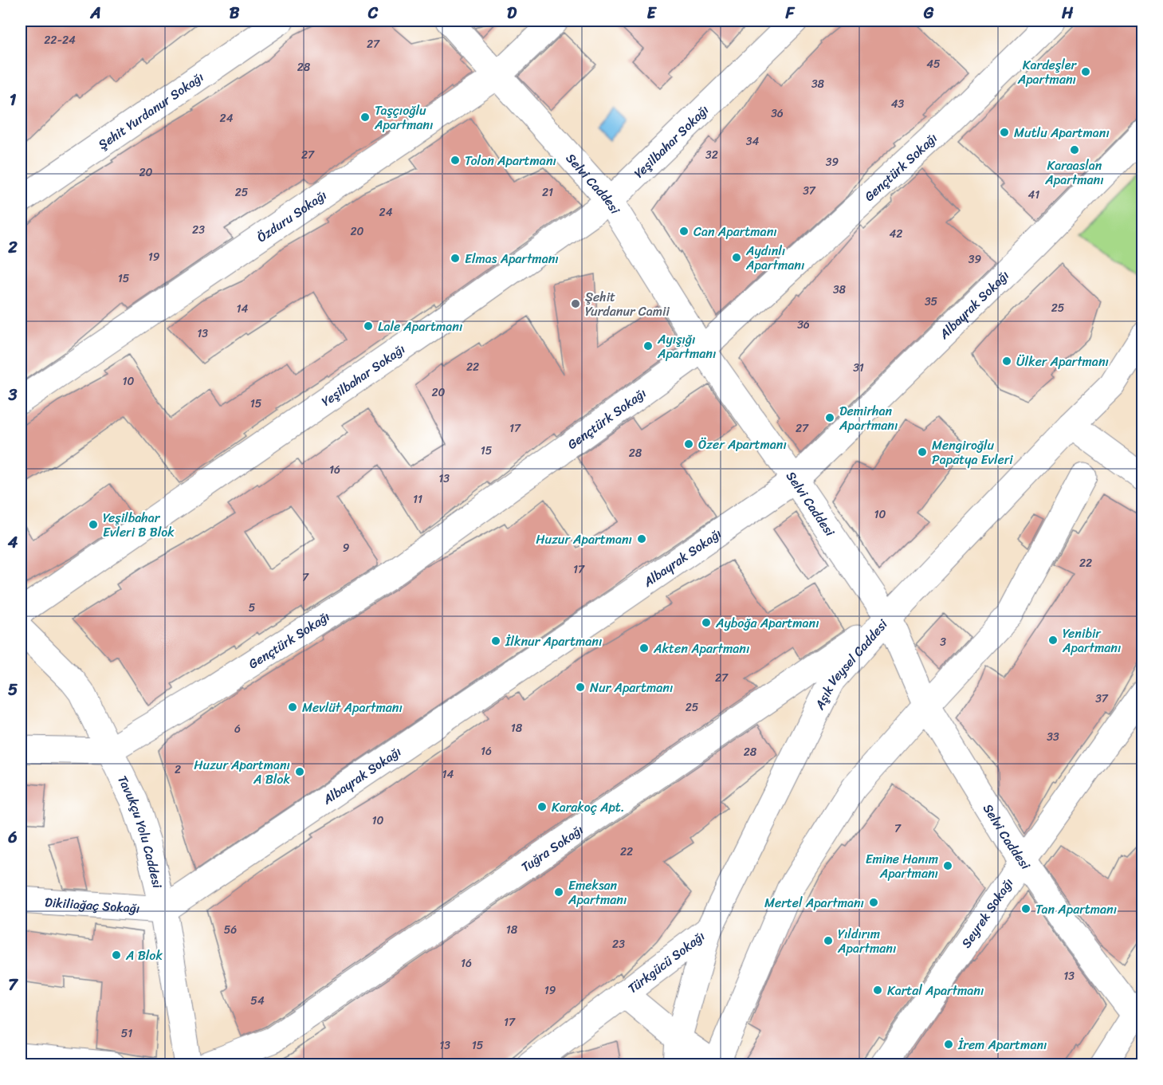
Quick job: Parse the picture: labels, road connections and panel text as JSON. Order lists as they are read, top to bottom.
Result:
{
  "streets": {
    "street": [
      "Şehit Yurdanur Sokağı",
      "Yeşilbahar Sokağı",
      "Gençtürk Sokağı",
      "Selvi Caddesi",
      "Özduru Sokağı",
      "Albayrak Sokağı",
      "Aşık Veysel Caddesi",
      "Tavukçu Yolu Caddesi",
      "Tuğra Sokağı",
      "Dikiliağaç Sokağı",
      "Seyrek Sokağı",
      "Türkgücü Sokağı"
    ]
  },
  "crossings": [
    ["Yeşilbahar Sokağı", "Selvi Caddesi"],
    ["Gençtürk Sokağı", "Selvi Caddesi"],
    ["Gençtürk Sokağı", "Tavukçu Yolu Caddesi"],
    ["Selvi Caddesi", "Özduru Sokağı"],
    ["Selvi Caddesi", "Albayrak Sokağı"],
    ["Selvi Caddesi", "Aşık Veysel Caddesi"],
    ["Selvi Caddesi", "Tuğra Sokağı"],
    ["Selvi Caddesi", "Seyrek Sokağı"],
    ["Albayrak Sokağı", "Tavukçu Yolu Caddesi"],
    ["Albayrak Sokağı", "Dikiliağaç Sokağı"],
    ["Aşık Veysel Caddesi", "Tuğra Sokağı"],
    ["Aşık Veysel Caddesi", "Türkgücü Sokağı"],
    ["Tavukçu Yolu Caddesi", "Dikiliağaç Sokağı"]
  ],
  "places": [
    "Kardeşler Apartmanı",
    "Taşçıoğlu Apartmanı",
    "Mutlu Apartmanı",
    "Karaaslan Apartmanı",
    "Tolon Apartmanı",
    "Can Apartmanı",
    "Aydınlı Apartmanı",
    "Elmas Apartmanı",
    "Şehit Yurdanur Camii",
    "Lale Apartmanı",
    "Ayışığı Apartmanı",
    "Ülker Apartmanı",
    "Demirhan Apartmanı",
    "Özer Apartmanı",
    "Mengiroğlu Papatya Evleri",
    "Yeşilbahar Evleri B Blok",
    "Huzur Apartmanı",
    "Ayboğa Apartmanı",
    "Yenibir Apartmanı",
    "İlknur Apartmanı",
    "Akten Apartmanı",
    "Nur Apartmanı",
    "Mevlüt Apartmanı",
    "Huzur Apartmanı A Blok",
    "Karakoç Apt.",
    "Emine Hanım Apartmanı",
    "Emeksan Apartmanı",
    "Mertel Apartmanı",
    "Tan Apartmanı",
    "Yıldırım Apartmanı",
    "A Blok",
    "Kartal Apartmanı",
    "İrem Apartmanı"
  ],
  "house_numbers": [
    "22-24",
    "27",
    "45",
    "28",
    "38",
    "43",
    "36",
    "24",
    "34",
    "27",
    "32",
    "39",
    "20",
    "37",
    "25",
    "21",
    "41",
    "24",
    "23",
    "20",
    "42",
    "19",
    "39",
    "15",
    "38",
    "35",
    "25",
    "14",
    "36",
    "13",
    "22",
    "31",
    "10",
    "20",
    "15",
    "17",
    "27",
    "15",
    "28",
    "16",
    "13",
    "11",
    "10",
    "9",
    "22",
    "17",
    "7",
    "5",
    "3",
    "27",
    "37",
    "25",
    "18",
    "6",
    "33",
    "16",
    "28",
    "2",
    "14",
    "10",
    "7",
    "22",
    "56",
    "18",
    "23",
    "16",
    "13",
    "19",
    "54",
    "17",
    "51",
    "13",
    "15"
  ],
  "grid": {
    "columns": [
      "A",
      "B",
      "C",
      "D",
      "E",
      "F",
      "G",
      "H"
    ],
    "rows": [
      "1",
      "2",
      "3",
      "4",
      "5",
      "6",
      "7"
    ]
  }
}
